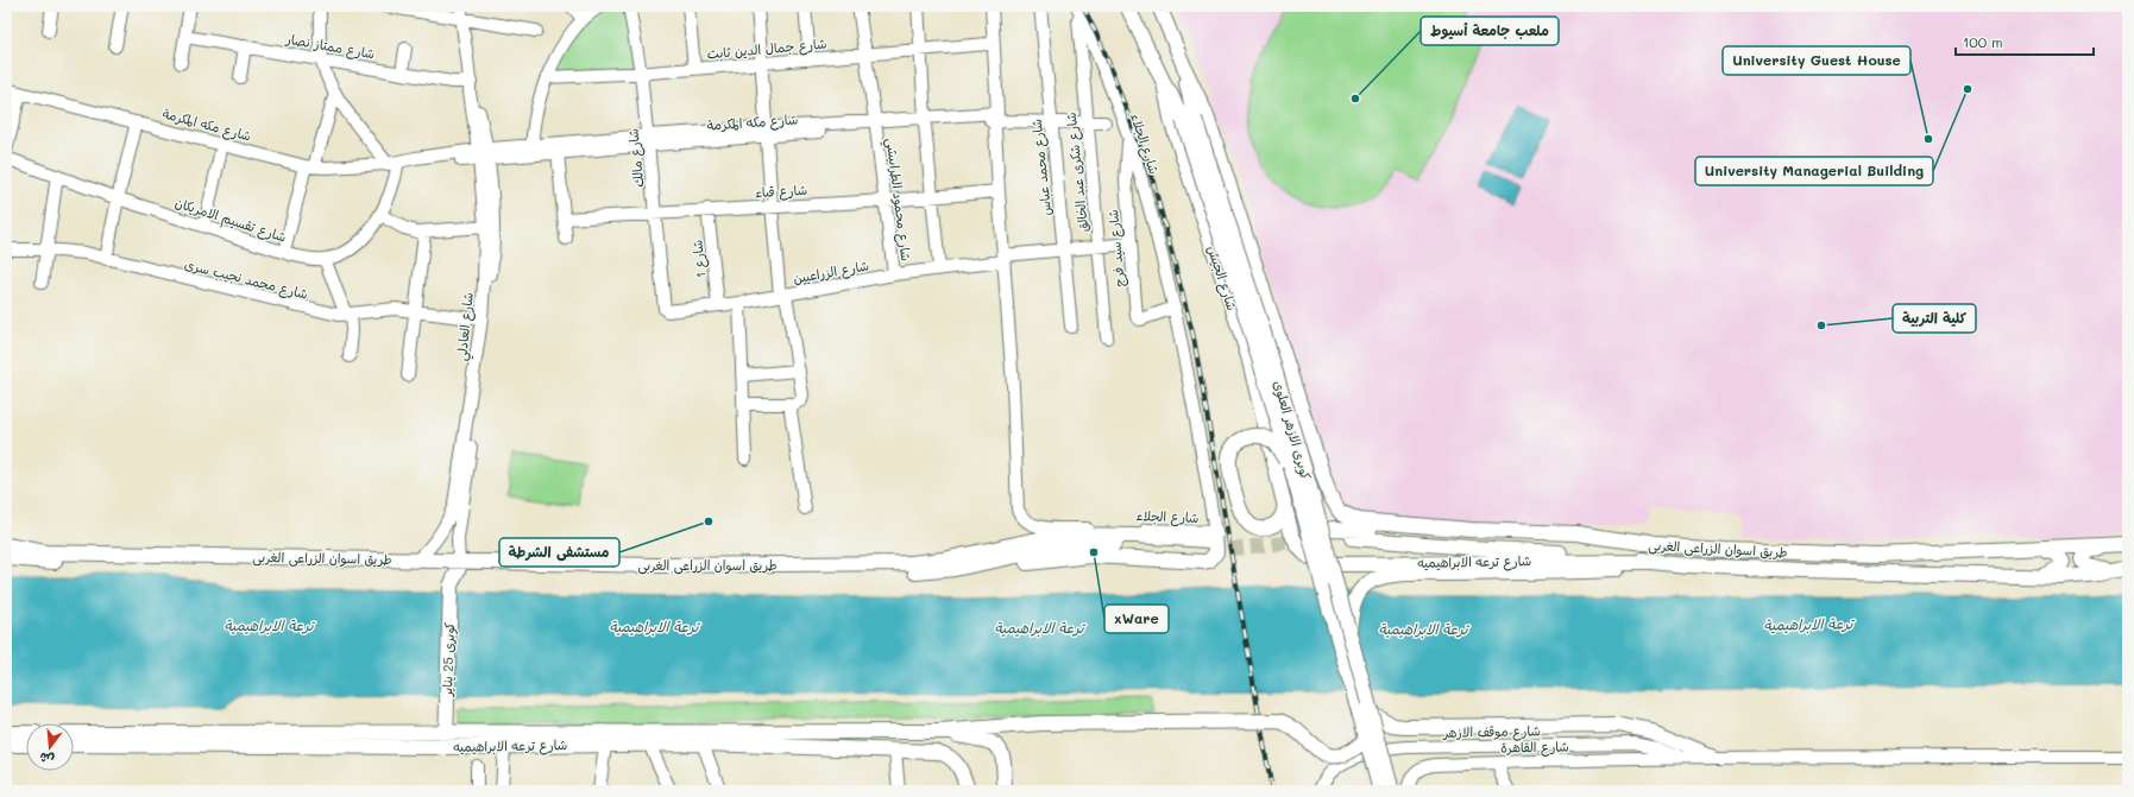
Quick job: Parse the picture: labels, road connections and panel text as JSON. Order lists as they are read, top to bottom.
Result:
{
  "streets": {
    "main road": [
      "شارع الجيش",
      "كوبرى الازهر العلوى",
      "طريق اسوان الزراعى الغربى",
      "شارع ترعه الابراهيميه",
      "كوبرى 25 يناير"
    ],
    "street": [
      "شارع ممتاز نصار",
      "شارع جمال الدين ثابت",
      "شارع مكه المكرمة",
      "شارع الجلاء",
      "شارع مالك",
      "شارع محمد عباس",
      "شارع شكرى عبد الخالق",
      "شارع قباء",
      "شارع محمود الطرابيشي",
      "شارع تقسيم الامريكان",
      "شارع سيد فرج",
      "شارع 1",
      "شارع الزراعيين",
      "شارع محمد نجيب سرى",
      "شارع العادلي",
      "شارع موقف الازهر",
      "شارع القاهرة"
    ]
  },
  "crossings": [
    ["شارع ممتاز نصار", "شارع العادلي"],
    ["شارع جمال الدين ثابت", "شارع الجلاء"],
    ["شارع جمال الدين ثابت", "شارع مالك"],
    ["شارع جمال الدين ثابت", "شارع محمود الطرابيشي"],
    ["شارع مكه المكرمة", "شارع الجلاء"],
    ["شارع مكه المكرمة", "شارع مالك"],
    ["شارع مكه المكرمة", "شارع محمد عباس"],
    ["شارع مكه المكرمة", "شارع شكرى عبد الخالق"],
    ["شارع مكه المكرمة", "شارع محمود الطرابيشي"],
    ["شارع مكه المكرمة", "شارع تقسيم الامريكان"],
    ["شارع مكه المكرمة", "شارع العادلي"],
    ["شارع الجلاء", "شارع شكرى عبد الخالق"],
    ["شارع الجلاء", "شارع قباء"],
    ["شارع الجلاء", "شارع سيد فرج"],
    ["شارع الجلاء", "شارع الزراعيين"],
    ["شارع الجلاء", "طريق اسوان الزراعى الغربى"],
    ["شارع مالك", "شارع قباء"],
    ["شارع مالك", "شارع الزراعيين"],
    ["شارع محمد عباس", "شارع الزراعيين"],
    ["شارع شكرى عبد الخالق", "شارع الزراعيين"],
    ["شارع قباء", "شارع محمود الطرابيشي"],
    ["شارع قباء", "شارع 1"],
    ["شارع محمود الطرابيشي", "شارع الزراعيين"],
    ["شارع سيد فرج", "شارع الزراعيين"],
    ["شارع 1", "شارع الزراعيين"],
    ["شارع الجيش", "كوبرى الازهر العلوى"],
    ["شارع الجيش", "شارع ترعه الابراهيميه"],
    ["شارع محمد نجيب سرى", "شارع العادلي"],
    ["شارع العادلي", "طريق اسوان الزراعى الغربى"],
    ["شارع العادلي", "كوبرى 25 يناير"],
    ["طريق اسوان الزراعى الغربى", "شارع ترعه الابراهيميه"],
    ["طريق اسوان الزراعى الغربى", "كوبرى 25 يناير"],
    ["شارع ترعه الابراهيميه", "كوبرى 25 يناير"],
    ["شارع موقف الازهر", "شارع القاهرة"]
  ],
  "water": ["ترعة الابراهيمية"],
  "places": [
    "University Managerial Building",
    "ملعب جامعة أسيوط",
    "University Guest House",
    "كلية التربية",
    "مستشفى الشرطة",
    "xWare"
  ],
  "scale_bar": "100 m",
  "north": "bottom"
}
